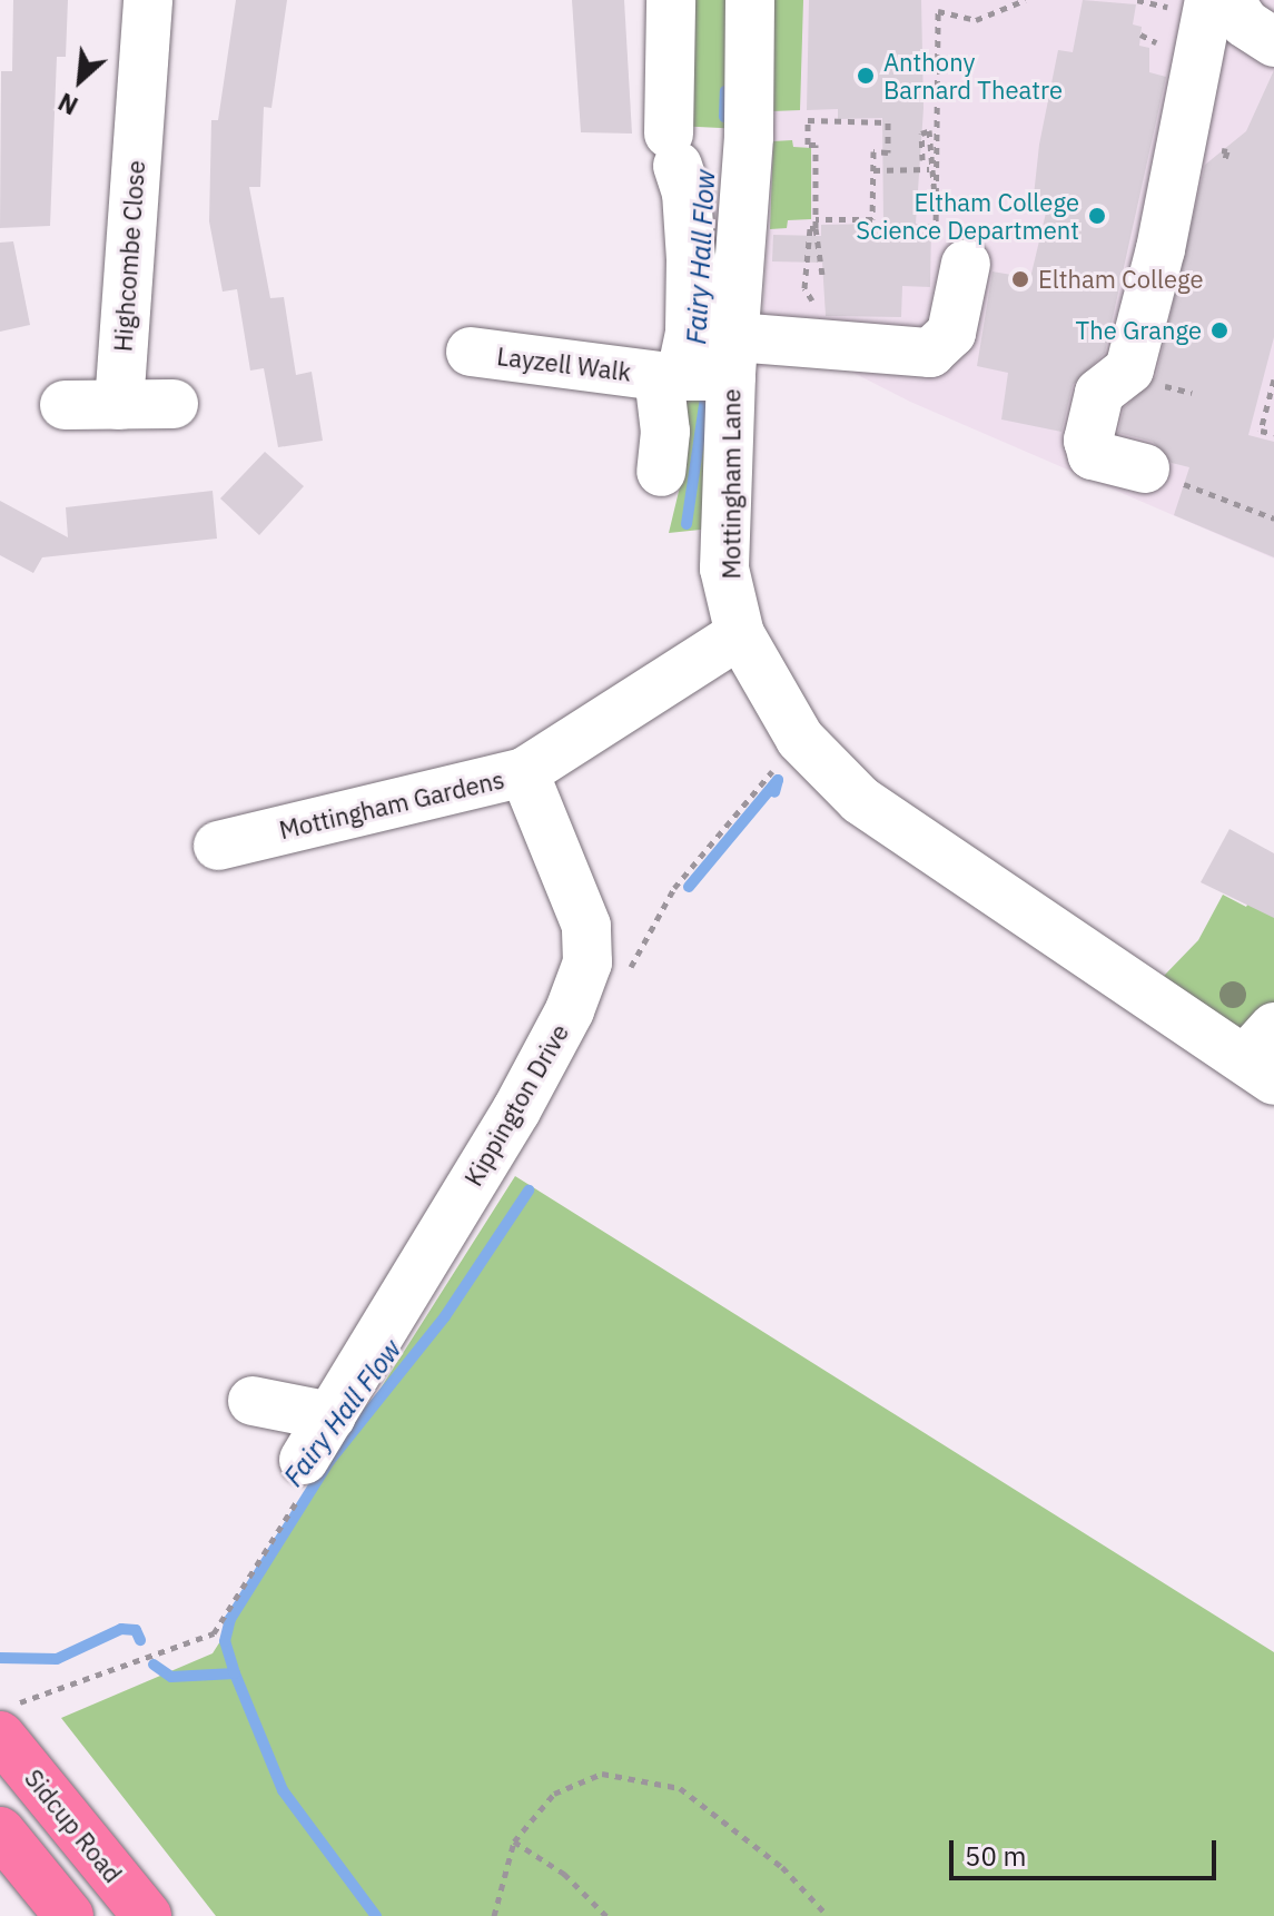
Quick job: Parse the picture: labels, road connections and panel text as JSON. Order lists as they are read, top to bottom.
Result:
{
  "streets": {
    "highway": ["Sidcup Road"],
    "street": [
      "Highcombe Close",
      "Layzell Walk",
      "Mottingham Lane",
      "Mottingham Gardens",
      "Kippington Drive"
    ]
  },
  "crossings": [
    ["Layzell Walk", "Mottingham Lane"],
    ["Mottingham Lane", "Mottingham Gardens"],
    ["Mottingham Gardens", "Kippington Drive"]
  ],
  "water": ["Fairy Hall Flow"],
  "places": [
    "Anthony Barnard Theatre",
    "Eltham College Science Department",
    "Eltham College",
    "The Grange"
  ],
  "scale_bar": "50 m",
  "north": "bottom left"
}
